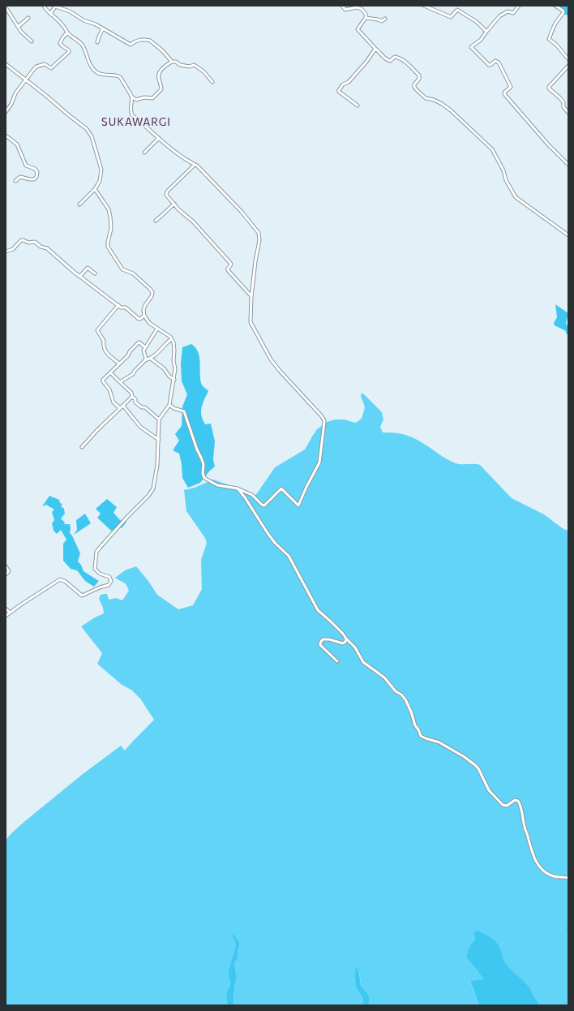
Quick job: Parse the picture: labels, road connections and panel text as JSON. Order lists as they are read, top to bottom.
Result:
{
  "districts": ["SUKAWARGI"]
}
